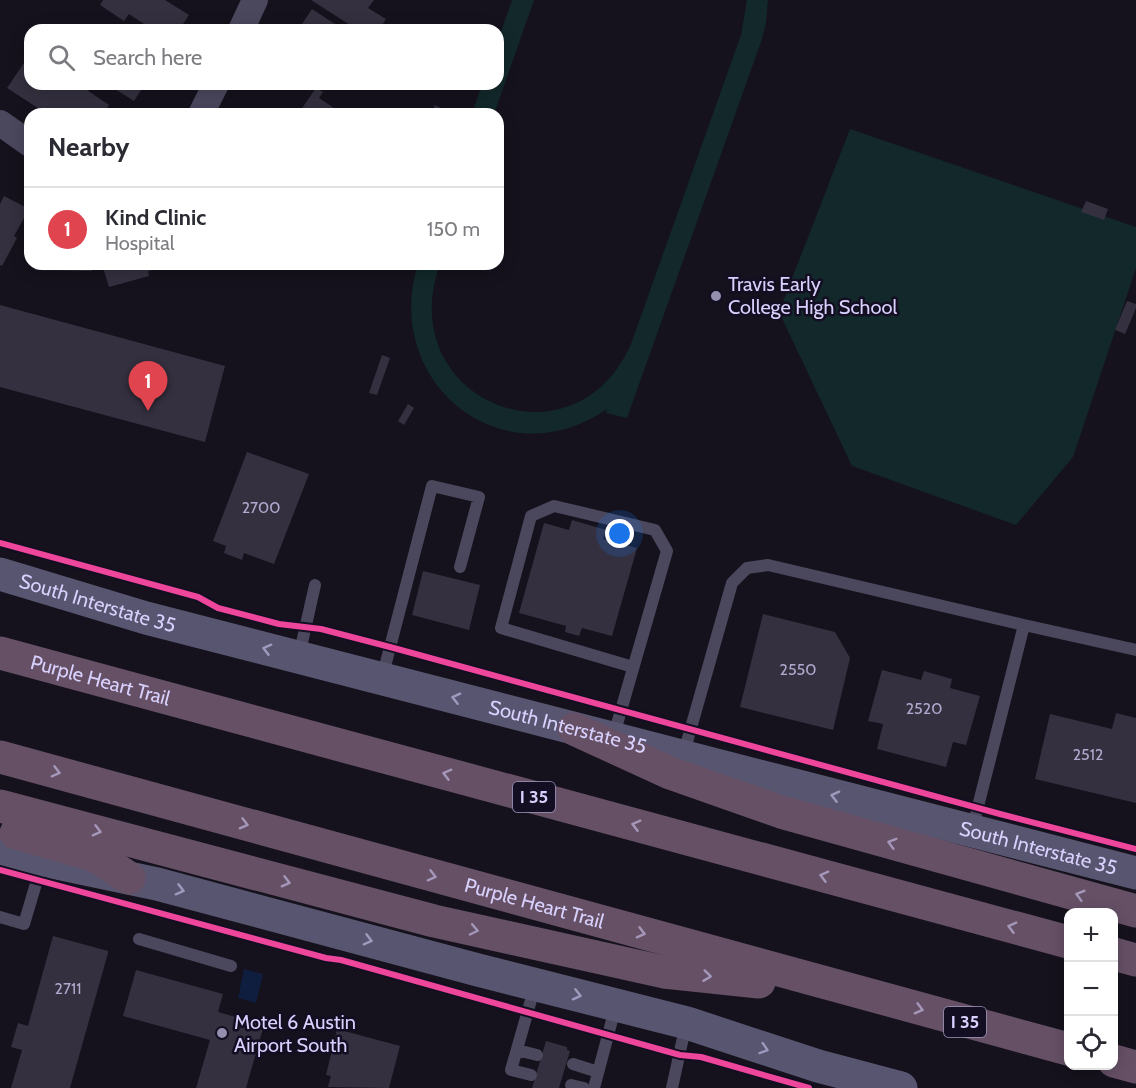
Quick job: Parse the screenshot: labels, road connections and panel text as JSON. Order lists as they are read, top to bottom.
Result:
{
  "streets": {
    "highway": ["Purple Heart Trail", "I 35"],
    "main road": ["South Interstate 35"]
  },
  "places": ["Travis Early College High School", "Motel 6 Austin Airport South"],
  "house_numbers": [
    "2700",
    "2550",
    "2520",
    "2512",
    "2711"
  ],
  "page": {
    "search": "Search here",
    "heading": "Nearby",
    "list": [
      {
        "mark": "1",
        "name": "Kind Clinic",
        "note": "Hospital",
        "value": "150 m"
      }
    ],
    "pins": "1",
    "map_buttons": ["+", "−"]
  }
}
